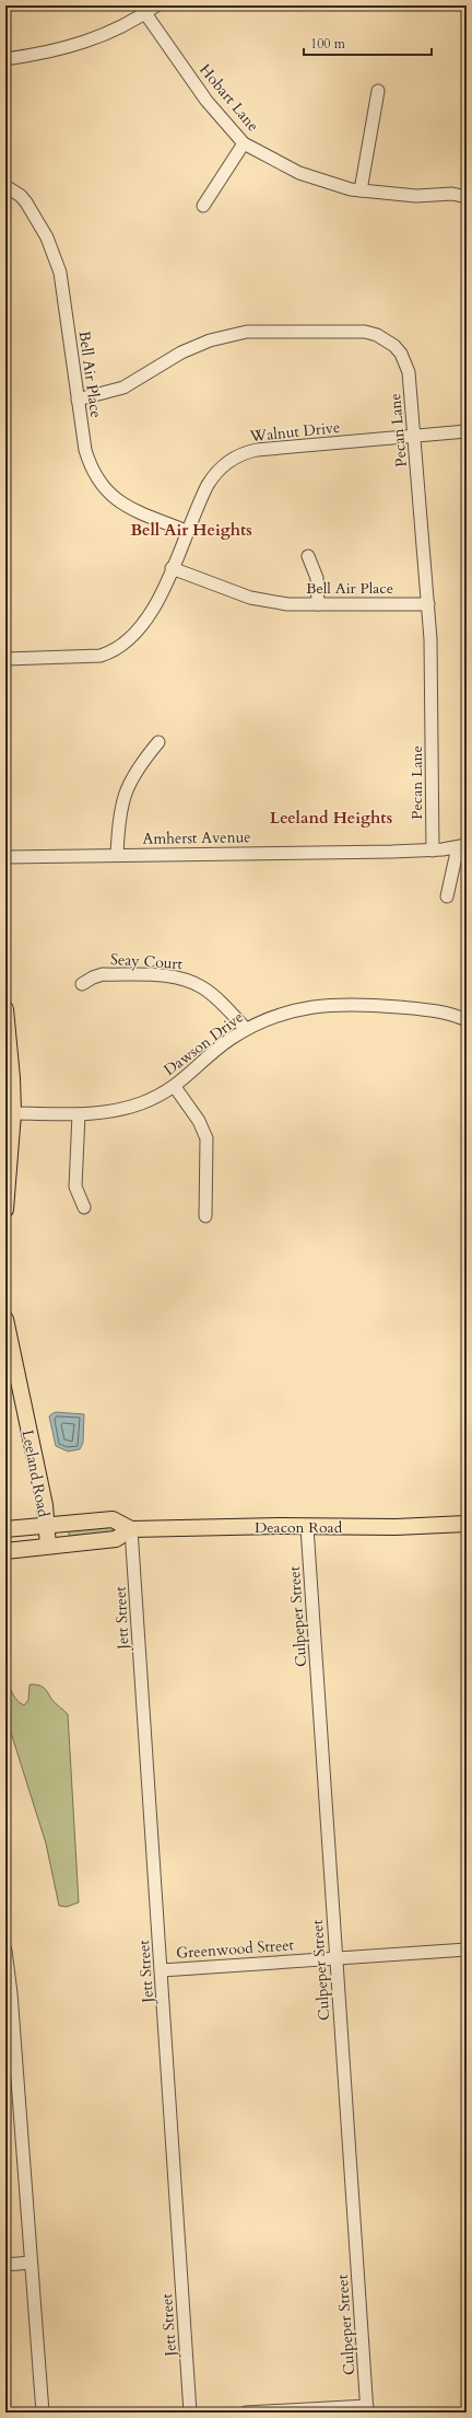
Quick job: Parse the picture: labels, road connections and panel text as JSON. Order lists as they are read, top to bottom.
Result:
{
  "streets": {
    "main road": ["Leeland Road", "Deacon Road"],
    "street": [
      "Hobart Lane",
      "Bell Air Place",
      "Pecan Lane",
      "Walnut Drive",
      "Amherst Avenue",
      "Seay Court",
      "Dawson Drive",
      "Culpeper Street",
      "Jett Street",
      "Greenwood Street"
    ]
  },
  "crossings": [
    ["Bell Air Place", "Pecan Lane"],
    ["Bell Air Place", "Walnut Drive"],
    ["Pecan Lane", "Walnut Drive"],
    ["Pecan Lane", "Amherst Avenue"],
    ["Seay Court", "Dawson Drive"],
    ["Leeland Road", "Deacon Road"],
    ["Deacon Road", "Culpeper Street"],
    ["Deacon Road", "Jett Street"],
    ["Culpeper Street", "Greenwood Street"],
    ["Jett Street", "Greenwood Street"]
  ],
  "districts": ["Bell Air Heights", "Leeland Heights"],
  "scale_bar": "100 m"
}
